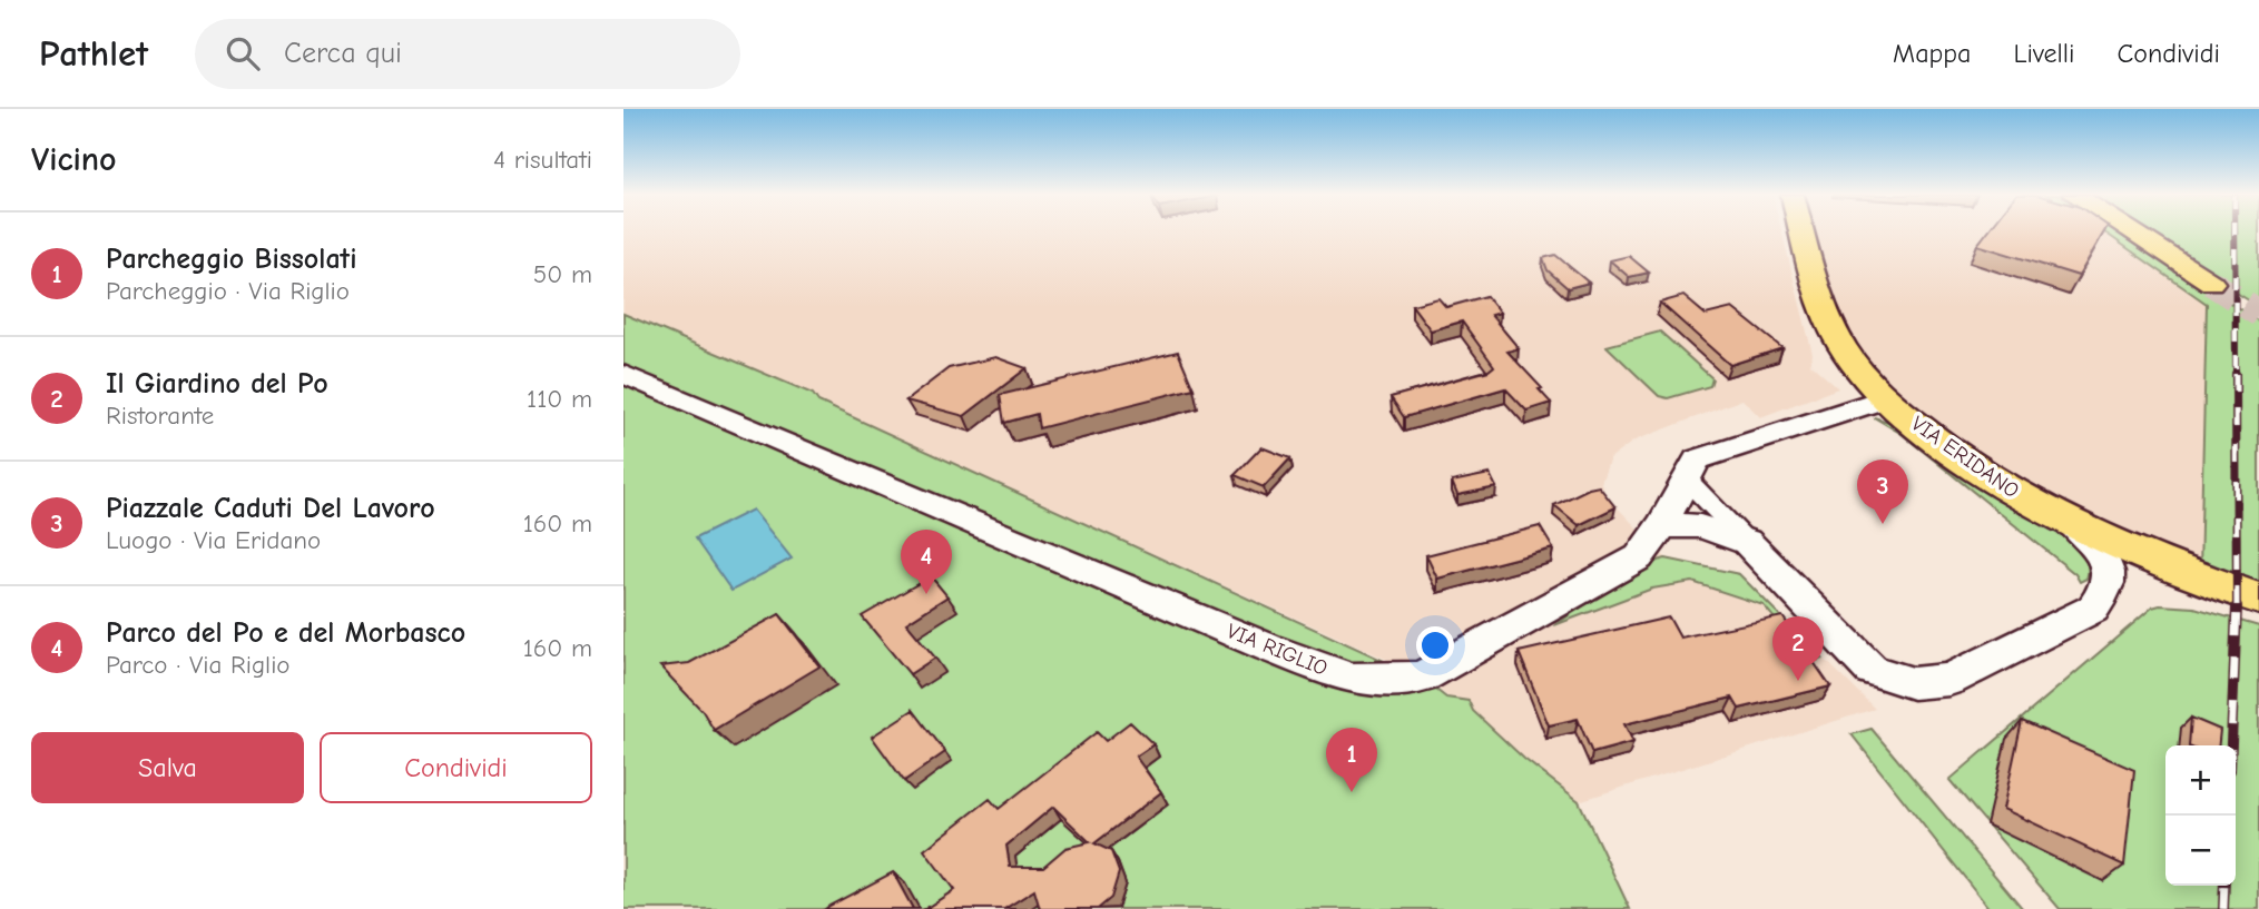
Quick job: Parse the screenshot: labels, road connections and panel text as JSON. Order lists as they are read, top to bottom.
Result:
{
  "streets": {
    "main road": ["VIA ERIDANO"],
    "street": ["VIA RIGLIO"]
  },
  "crossings": [
    ["VIA ERIDANO", "VIA RIGLIO"]
  ],
  "page": {
    "header": "Pathlet",
    "search": "Cerca qui",
    "nav": ["Mappa", "Livelli", "Condividi"],
    "heading": ["Vicino", "4 risultati"],
    "list": [
      {
        "mark": "1",
        "name": "Parcheggio Bissolati",
        "note": "Parcheggio · Via Riglio",
        "value": "50 m"
      },
      {
        "mark": "2",
        "name": "Il Giardino del Po",
        "note": "Ristorante",
        "value": "110 m"
      },
      {
        "mark": "3",
        "name": "Piazzale Caduti Del Lavoro",
        "note": "Luogo · Via Eridano",
        "value": "160 m"
      },
      {
        "mark": "4",
        "name": "Parco del Po e del Morbasco",
        "note": "Parco · Via Riglio",
        "value": "160 m"
      }
    ],
    "pins": [
      "3",
      "4",
      "2",
      "1"
    ],
    "buttons": ["Salva", "Condividi"],
    "map_buttons": ["+", "−"]
  }
}
